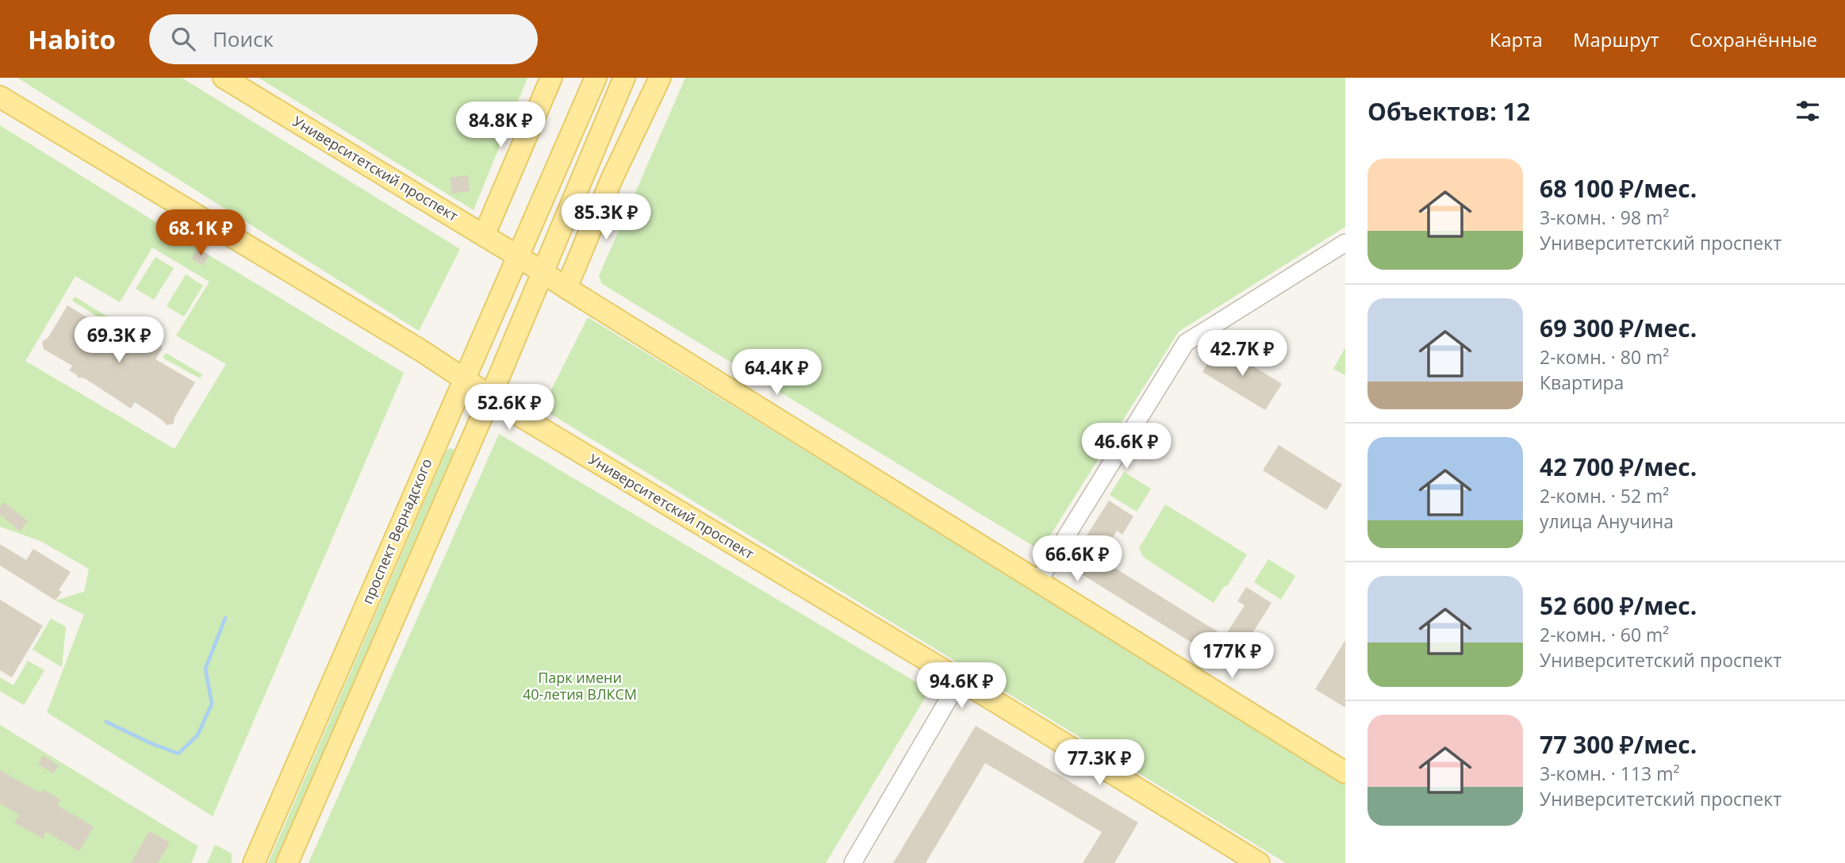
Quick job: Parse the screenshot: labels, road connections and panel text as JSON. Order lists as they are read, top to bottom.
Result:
{
  "streets": {
    "main road": ["Университетский проспект", "проспект Вернадского"]
  },
  "crossings": [
    ["Университетский проспект", "проспект Вернадского"]
  ],
  "parks": ["Парк имени 40-летия ВЛКСМ"],
  "page": {
    "header": "Habito",
    "search": "Поиск",
    "nav": ["Карта", "Маршрут", "Сохранённые"],
    "heading": "Объектов: 12",
    "price": [
      "84.8K ₽",
      "85.3K ₽",
      "68.1K ₽",
      "69.3K ₽",
      "42.7K ₽",
      "64.4K ₽",
      "52.6K ₽",
      "46.6K ₽",
      "66.6K ₽",
      "177K ₽",
      "94.6K ₽",
      "77.3K ₽"
    ],
    "list": [
      {
        "name": "68 100 ₽/мес.",
        "note": "3-комн. · 98 m² · Университетский проспект"
      },
      {
        "name": "69 300 ₽/мес.",
        "note": "2-комн. · 80 m² · Квартира"
      },
      {
        "name": "42 700 ₽/мес.",
        "note": "2-комн. · 52 m² · улица Анучина"
      },
      {
        "name": "52 600 ₽/мес.",
        "note": "2-комн. · 60 m² · Университетский проспект"
      },
      {
        "name": "77 300 ₽/мес.",
        "note": "3-комн. · 113 m² · Университетский проспект"
      }
    ]
  }
}
